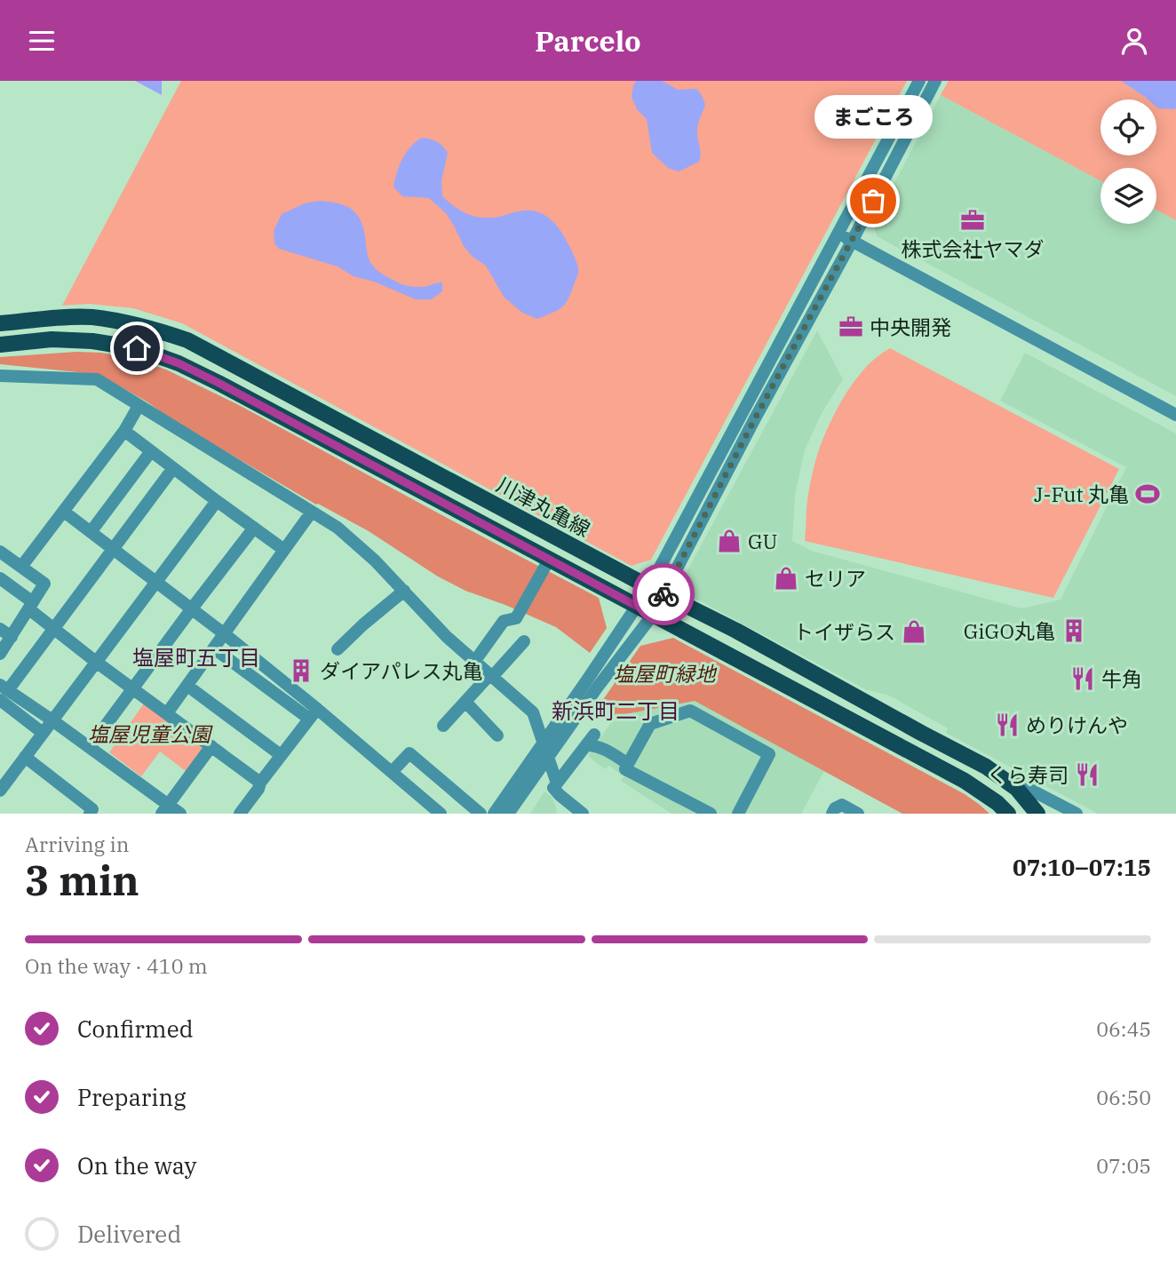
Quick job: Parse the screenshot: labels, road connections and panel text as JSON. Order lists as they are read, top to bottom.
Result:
{
  "streets": {
    "main road": ["川津丸亀線"]
  },
  "districts": ["塩屋町五丁目", "新浜町二丁目"],
  "parks": ["塩屋町緑地", "塩屋児童公園"],
  "places": {
    "other": ["まごころ"],
    "office": ["株式会社ヤマダ", "中央開発"],
    "sports": ["J-Fut 丸亀"],
    "shop": ["GU", "セリア", "トイザらス"],
    "building": ["GiGO丸亀", "ダイアパレス丸亀"],
    "restaurant": ["牛角", "めりけんや", "くら寿司"]
  },
  "page": {
    "header": "Parcelo",
    "bubble": "まごころ",
    "heading": ["3 min", "Arriving in", "07:10–07:15"],
    "bar": "On the way · 410 m",
    "list": [
      ["Confirmed", "06:45"],
      ["Preparing", "06:50"],
      ["On the way", "07:05"],
      "Delivered"
    ]
  }
}
